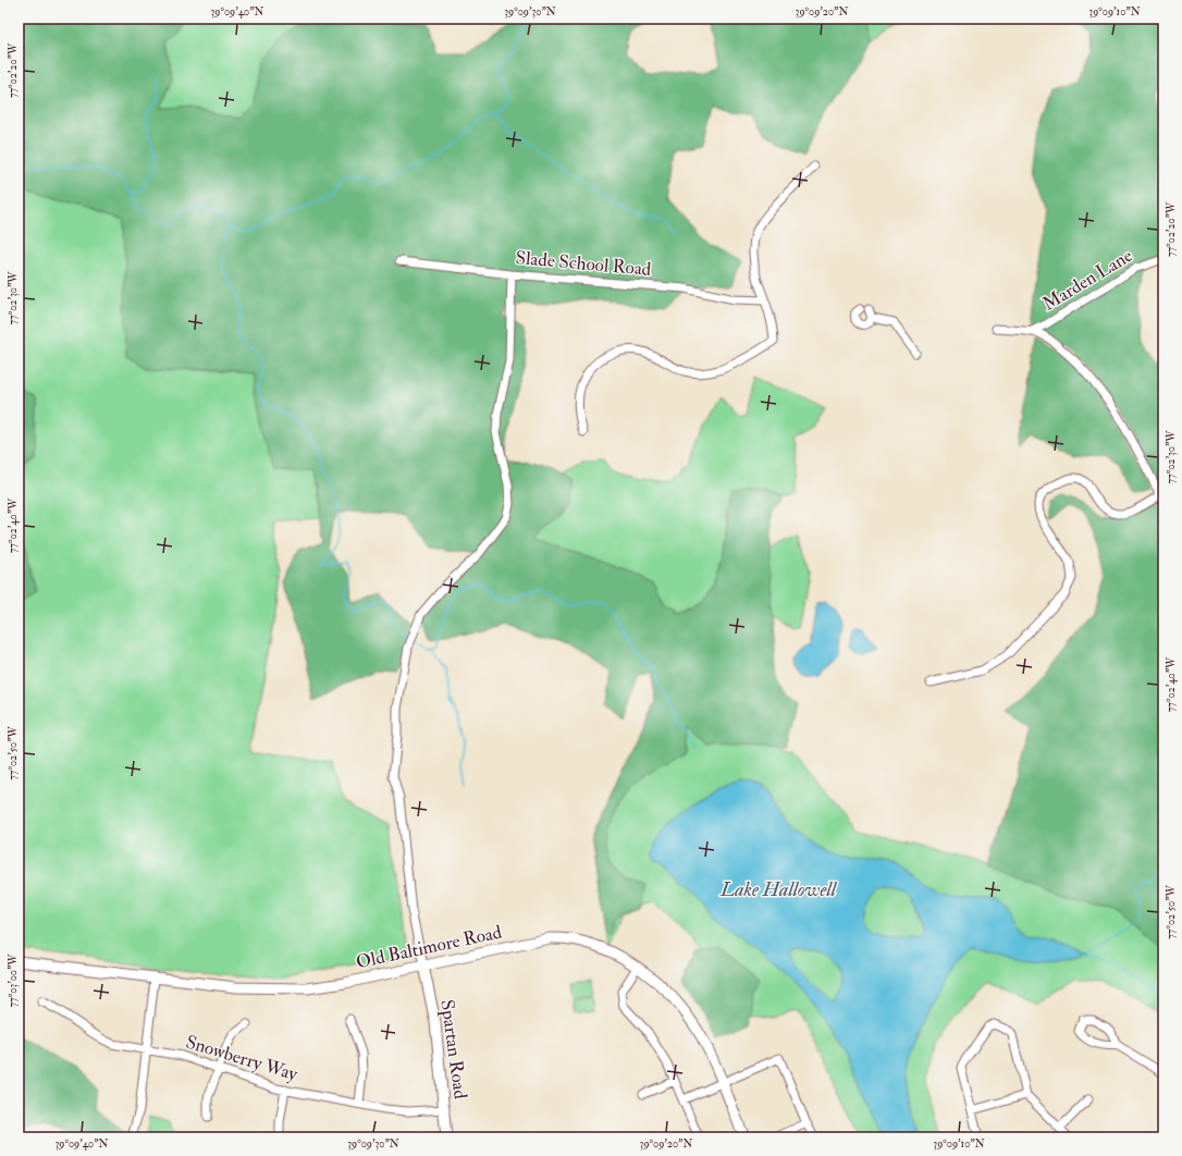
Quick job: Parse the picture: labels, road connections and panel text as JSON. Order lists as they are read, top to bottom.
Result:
{
  "streets": {
    "street": [
      "Slade School Road",
      "Marden Lane",
      "Old Baltimore Road",
      "Spartan Road",
      "Snowberry Way"
    ]
  },
  "crossings": [
    ["Old Baltimore Road", "Spartan Road"],
    ["Spartan Road", "Snowberry Way"]
  ],
  "water": ["Lake Hallowell"],
  "coordinates": [
    "39°09'40\"N",
    "39°09'30\"N",
    "39°09'20\"N",
    "39°09'10\"N",
    "77°02'20\"W",
    "77°02'30\"W",
    "77°02'40\"W",
    "77°02'50\"W",
    "77°03'00\"W"
  ]
}
